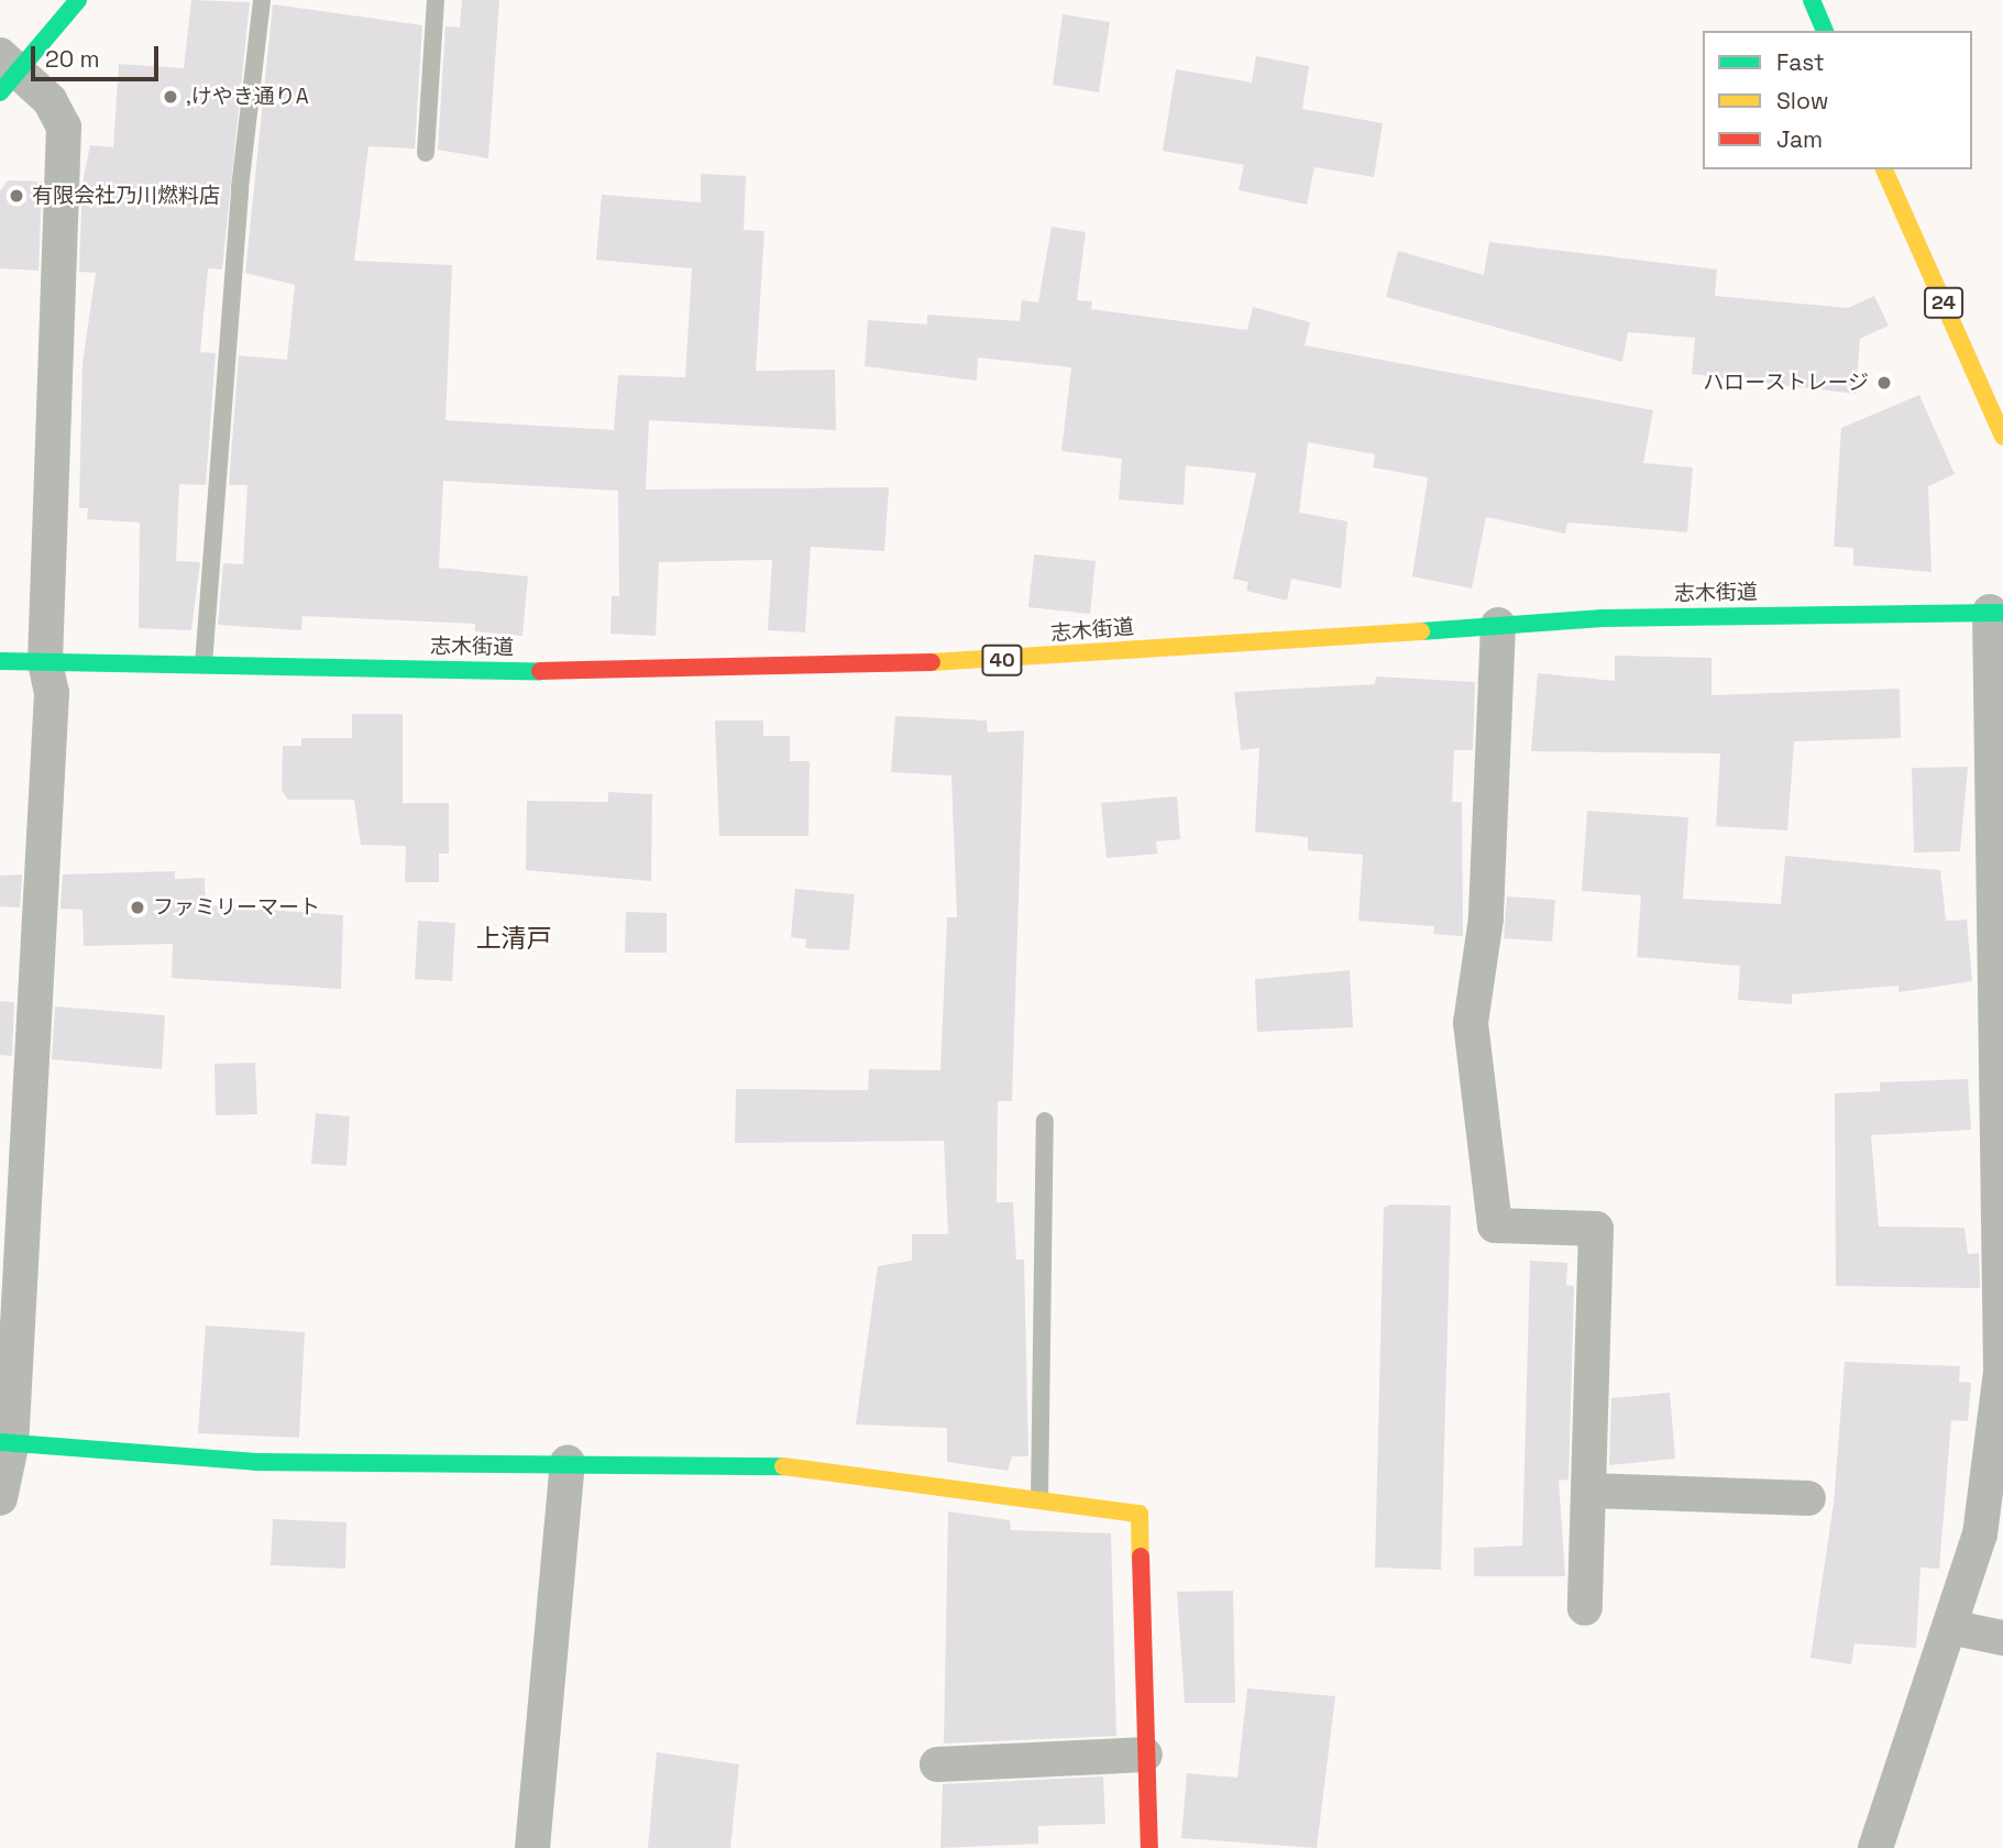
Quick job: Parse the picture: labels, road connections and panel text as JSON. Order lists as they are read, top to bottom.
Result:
{
  "streets": {
    "main road": ["24", "志木街道", "40"]
  },
  "districts": ["上清戸"],
  "places": [
    ",けやき通りA",
    "有限会社乃川燃料店",
    "ハローストレージ",
    "ファミリーマート"
  ],
  "legend": ["Fast", "Slow", "Jam"],
  "scale_bar": "20 m"
}
